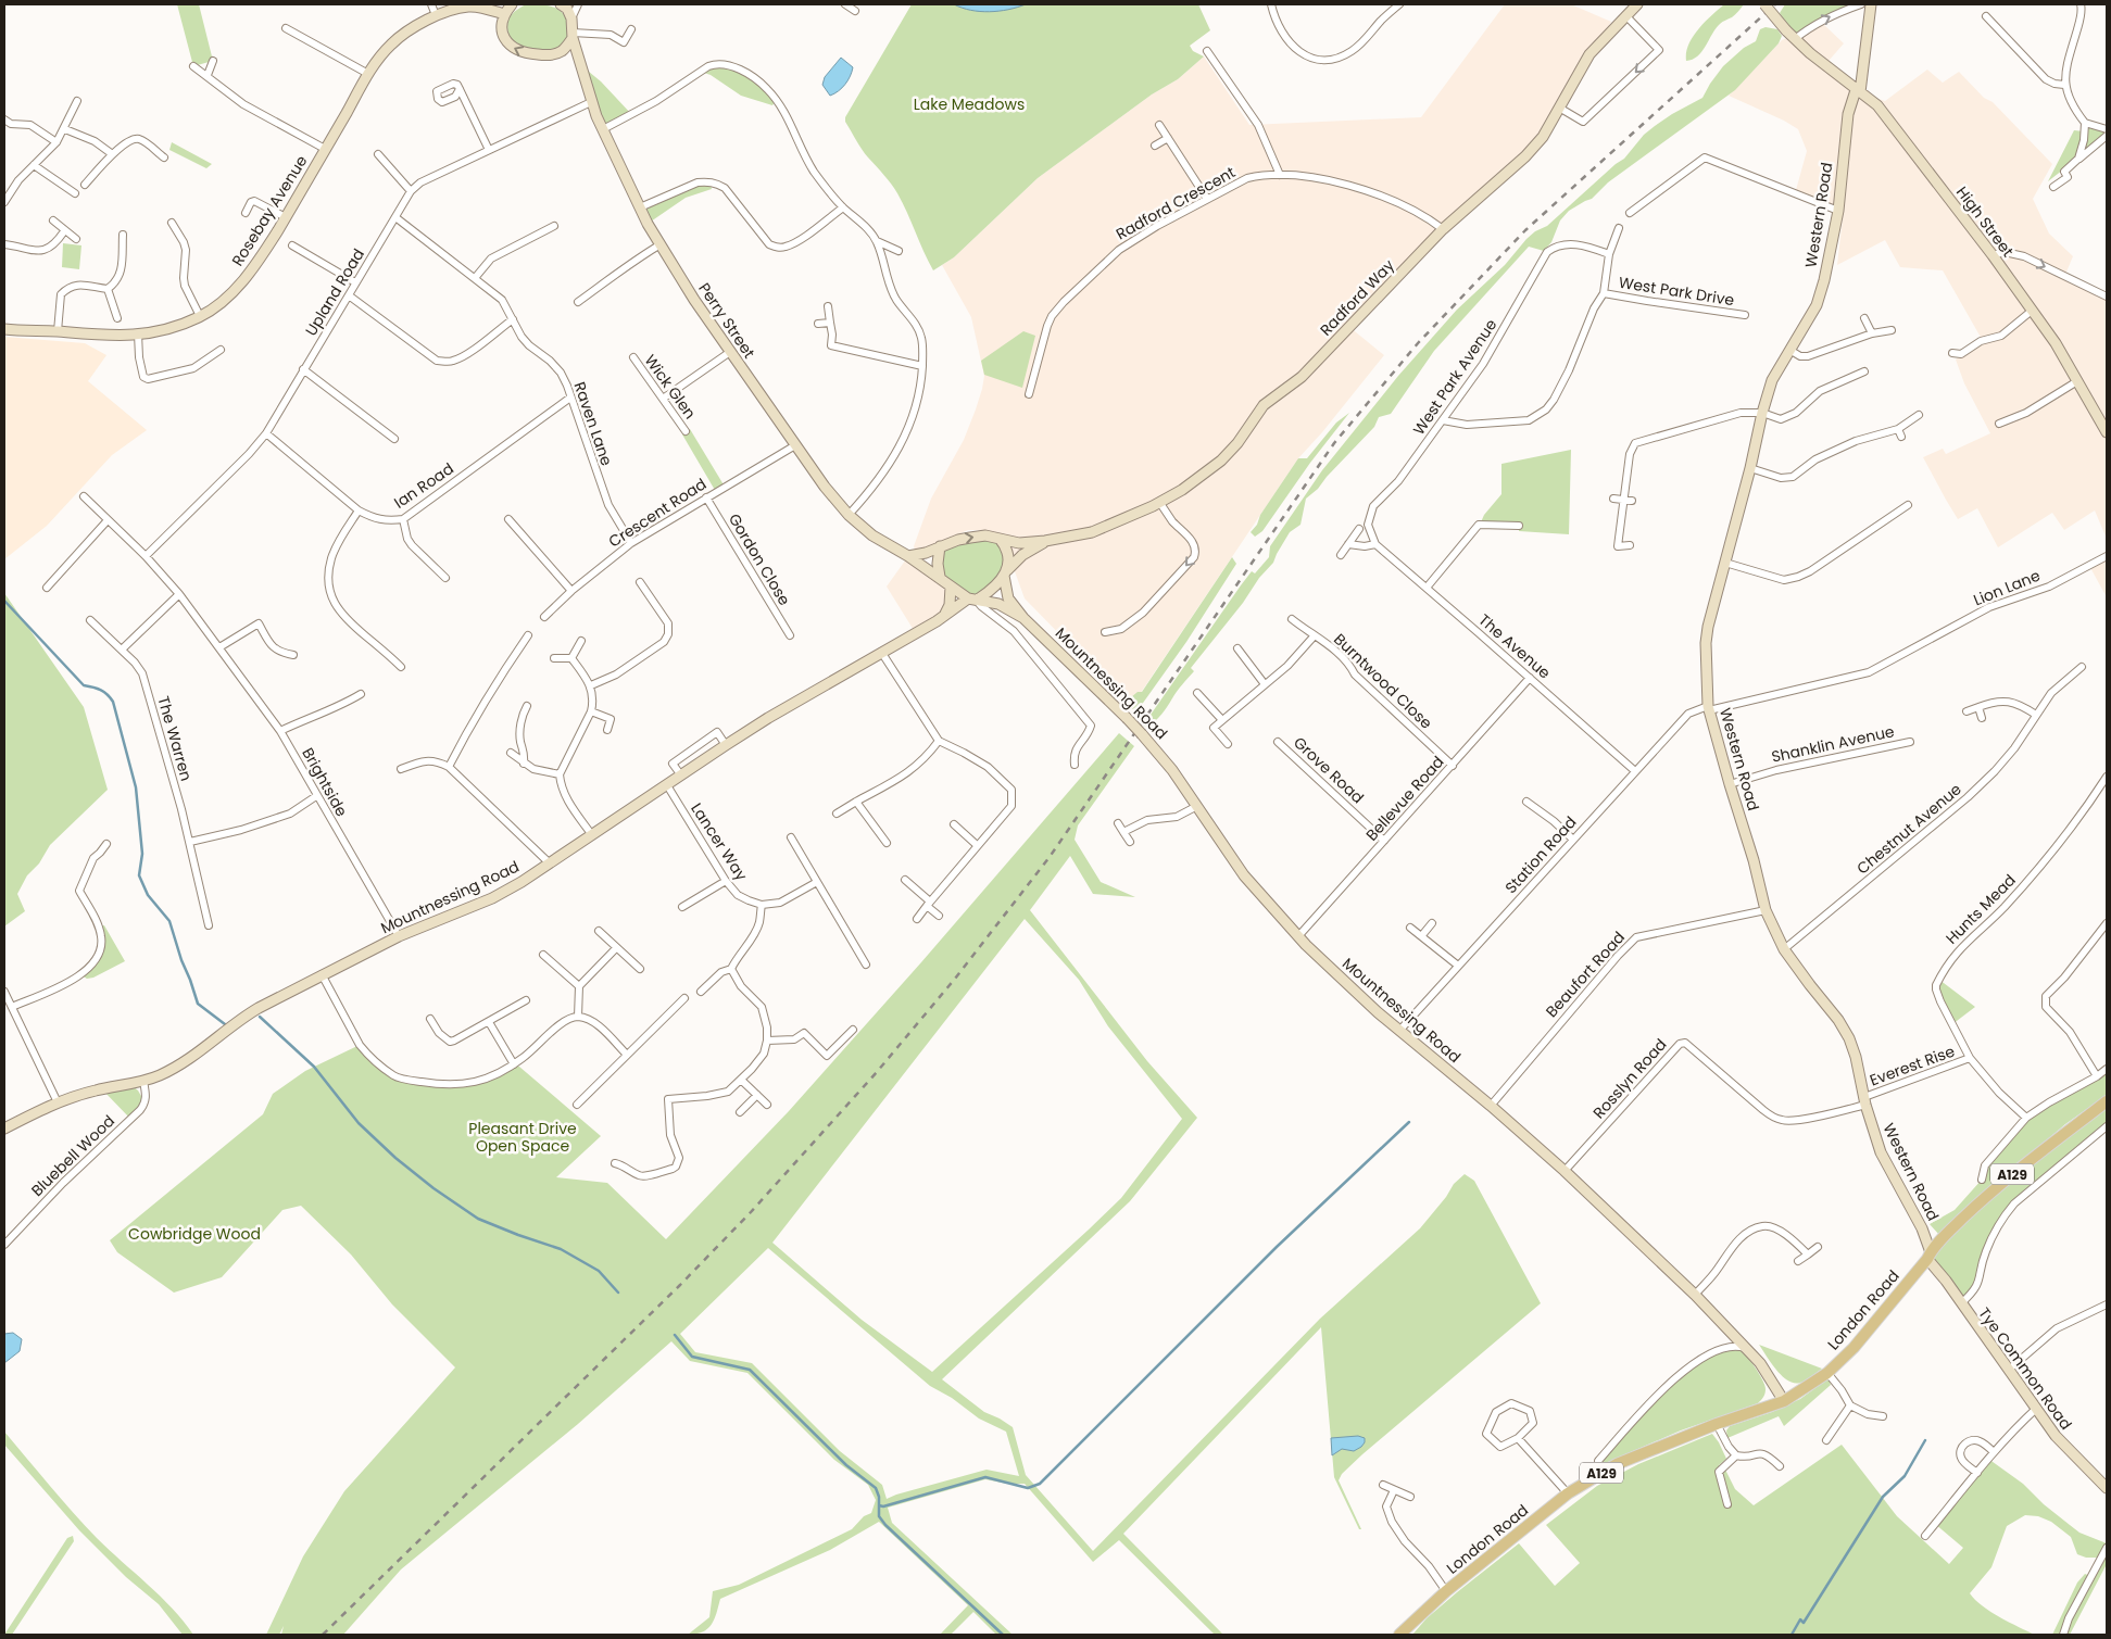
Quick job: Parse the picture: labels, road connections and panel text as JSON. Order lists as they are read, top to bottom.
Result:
{
  "streets": {
    "main road": ["A129", "London Road"],
    "street": [
      "Radford Crescent",
      "Rosebay Avenue",
      "Western Road",
      "High Street",
      "West Park Drive",
      "Upland Road",
      "Radford Way",
      "Perry Street",
      "West Park Avenue",
      "Wick Glen",
      "Raven Lane",
      "Ian Road",
      "Crescent Road",
      "Gordon Close",
      "Lion Lane",
      "The Avenue",
      "Burntwood Close",
      "Mountnessing Road",
      "The Warren",
      "Shanklin Avenue",
      "Grove Road",
      "Brightside",
      "Bellevue Road",
      "Chestnut Avenue",
      "Lancer Way",
      "Station Road",
      "Hunts Mead",
      "Beaufort Road",
      "Everest Rise",
      "Rosslyn Road",
      "Bluebell Wood",
      "Tye Common Road"
    ]
  },
  "crossings": [
    ["Radford Crescent", "Radford Way"],
    ["Western Road", "High Street"],
    ["Western Road", "Lion Lane"],
    ["Western Road", "Shanklin Avenue"],
    ["Western Road", "Chestnut Avenue"],
    ["Western Road", "Station Road"],
    ["Western Road", "Beaufort Road"],
    ["Western Road", "Everest Rise"],
    ["Western Road", "Rosslyn Road"],
    ["Western Road", "London Road"],
    ["Western Road", "Tye Common Road"],
    ["Upland Road", "Perry Street"],
    ["Upland Road", "Raven Lane"],
    ["Upland Road", "Ian Road"],
    ["Upland Road", "Brightside"],
    ["Radford Way", "Perry Street"],
    ["Radford Way", "Mountnessing Road"],
    ["Perry Street", "Crescent Road"],
    ["Perry Street", "Mountnessing Road"],
    ["West Park Avenue", "The Avenue"],
    ["Raven Lane", "Ian Road"],
    ["Raven Lane", "Crescent Road"],
    ["Crescent Road", "Gordon Close"],
    ["Lion Lane", "Station Road"],
    ["The Avenue", "Bellevue Road"],
    ["The Avenue", "Station Road"],
    ["Burntwood Close", "Bellevue Road"],
    ["Mountnessing Road", "Brightside"],
    ["Mountnessing Road", "Bellevue Road"],
    ["Mountnessing Road", "Lancer Way"],
    ["Mountnessing Road", "Station Road"],
    ["Mountnessing Road", "Beaufort Road"],
    ["Mountnessing Road", "Rosslyn Road"],
    ["Mountnessing Road", "Bluebell Wood"],
    ["Mountnessing Road", "London Road"],
    ["Grove Road", "Bellevue Road"],
    ["Hunts Mead", "Everest Rise"],
    ["Everest Rise", "Rosslyn Road"],
    ["London Road", "Tye Common Road"]
  ],
  "parks": ["Lake Meadows", "Pleasant Drive Open Space", "Cowbridge Wood"]
}
